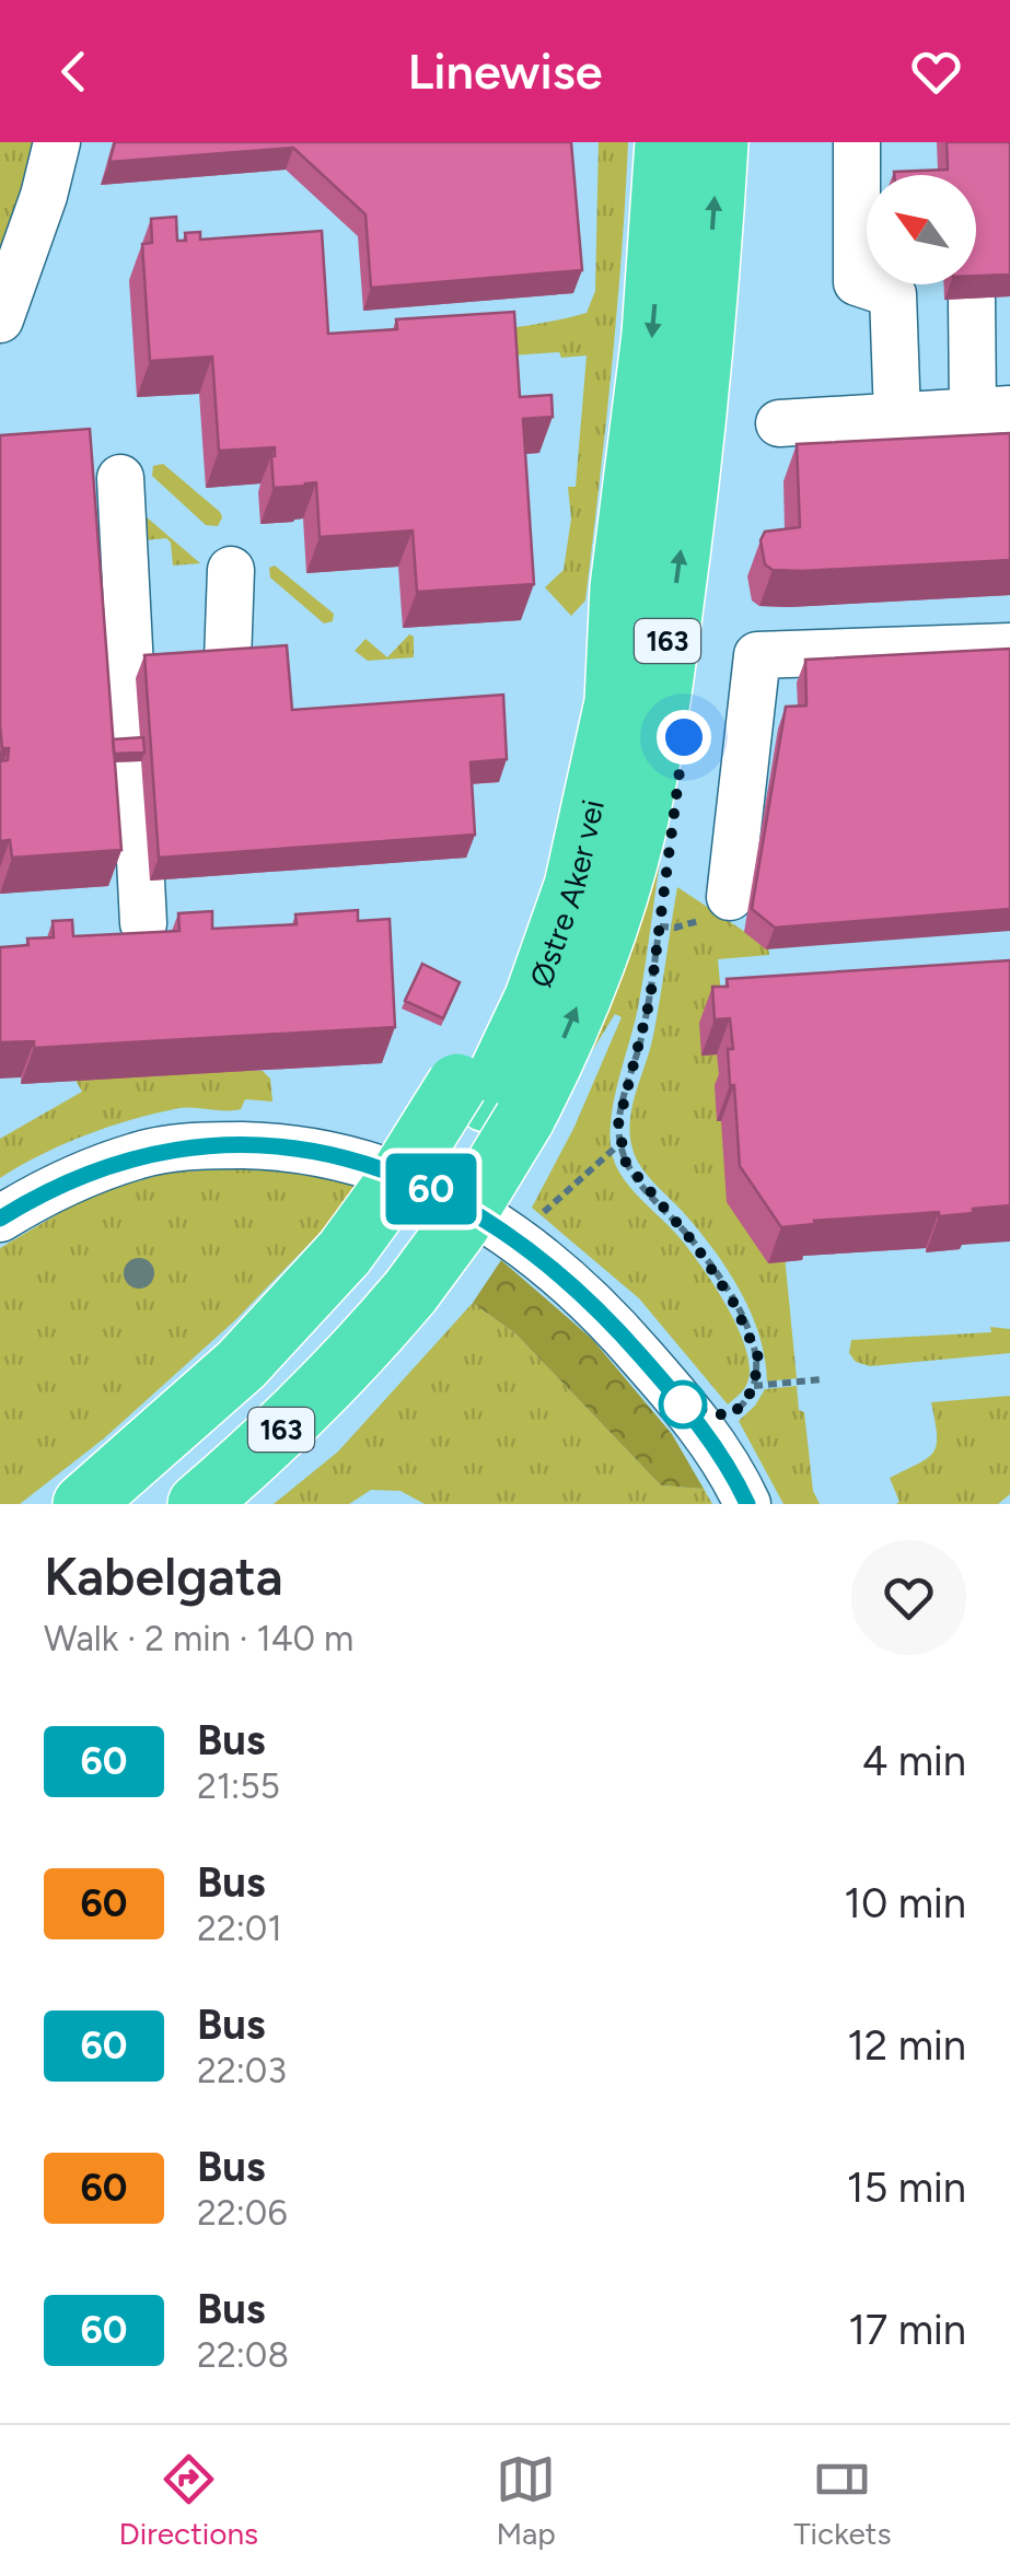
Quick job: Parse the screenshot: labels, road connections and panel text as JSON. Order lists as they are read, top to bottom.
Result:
{
  "streets": {
    "highway": ["163", "Østre Aker vei"]
  },
  "crossings": [
    ["163", "Østre Aker vei"]
  ],
  "lines": ["bus line 60"],
  "north": "top left",
  "page": {
    "header": "Linewise",
    "on_map": "60",
    "heading": ["Kabelgata", "Walk · 2 min · 140 m"],
    "list": [
      {
        "mark": "60",
        "name": "Bus",
        "note": "21:55",
        "value": "4 min"
      },
      {
        "mark": "60",
        "name": "Bus",
        "note": "22:01",
        "value": "10 min"
      },
      {
        "mark": "60",
        "name": "Bus",
        "note": "22:03",
        "value": "12 min"
      },
      {
        "mark": "60",
        "name": "Bus",
        "note": "22:06",
        "value": "15 min"
      },
      {
        "mark": "60",
        "name": "Bus",
        "note": "22:08",
        "value": "17 min"
      }
    ],
    "tabs": ["Directions", "Map", "Tickets"]
  }
}
